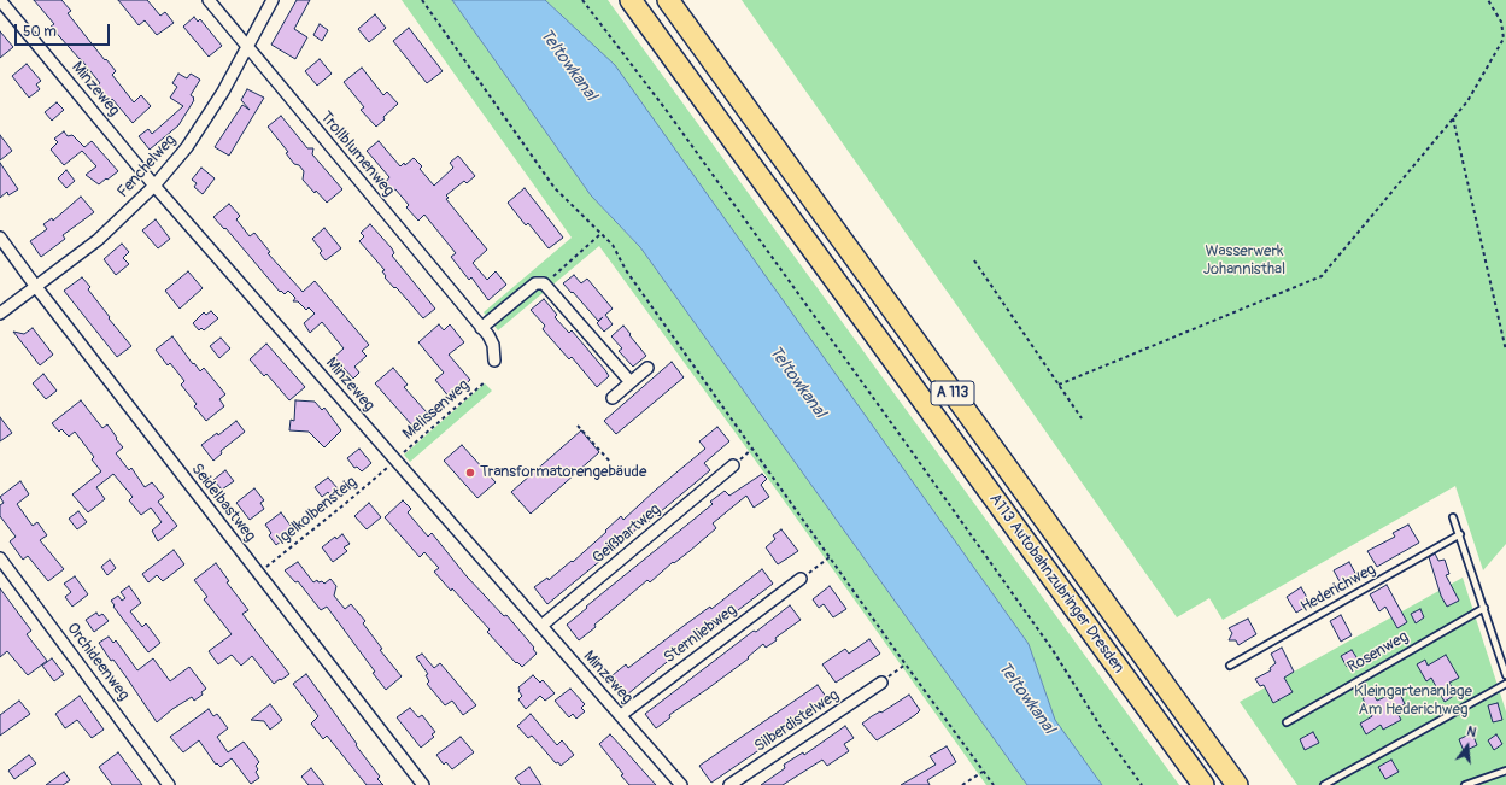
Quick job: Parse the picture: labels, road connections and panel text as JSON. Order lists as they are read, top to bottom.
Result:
{
  "streets": {
    "highway": ["A 113", "A113 Autobahnzubringer Dresden"],
    "street": [
      "Minzeweg",
      "Trollblumenweg",
      "Fenchelweg",
      "Seidelbastweg",
      "Geißbartweg",
      "Sternliebweg",
      "Orchideenweg",
      "Silberdistelweg"
    ],
    "lane": ["Hederichweg", "Rosenweg"],
    "path": ["Melissenweg", "Igelkolbensteig"]
  },
  "crossings": [
    ["Minzeweg", "Fenchelweg"],
    ["Minzeweg", "Geißbartweg"],
    ["Minzeweg", "Sternliebweg"],
    ["Trollblumenweg", "Fenchelweg"],
    ["Fenchelweg", "Seidelbastweg"],
    ["Seidelbastweg", "Igelkolbensteig"]
  ],
  "water": ["Teltowkanal"],
  "parks": ["Wasserwerk Johannisthal", "Kleingartenanlage Am Hederichweg"],
  "places": ["Transformatorengebäude"],
  "scale_bar": "50 m",
  "north": "top"
}
